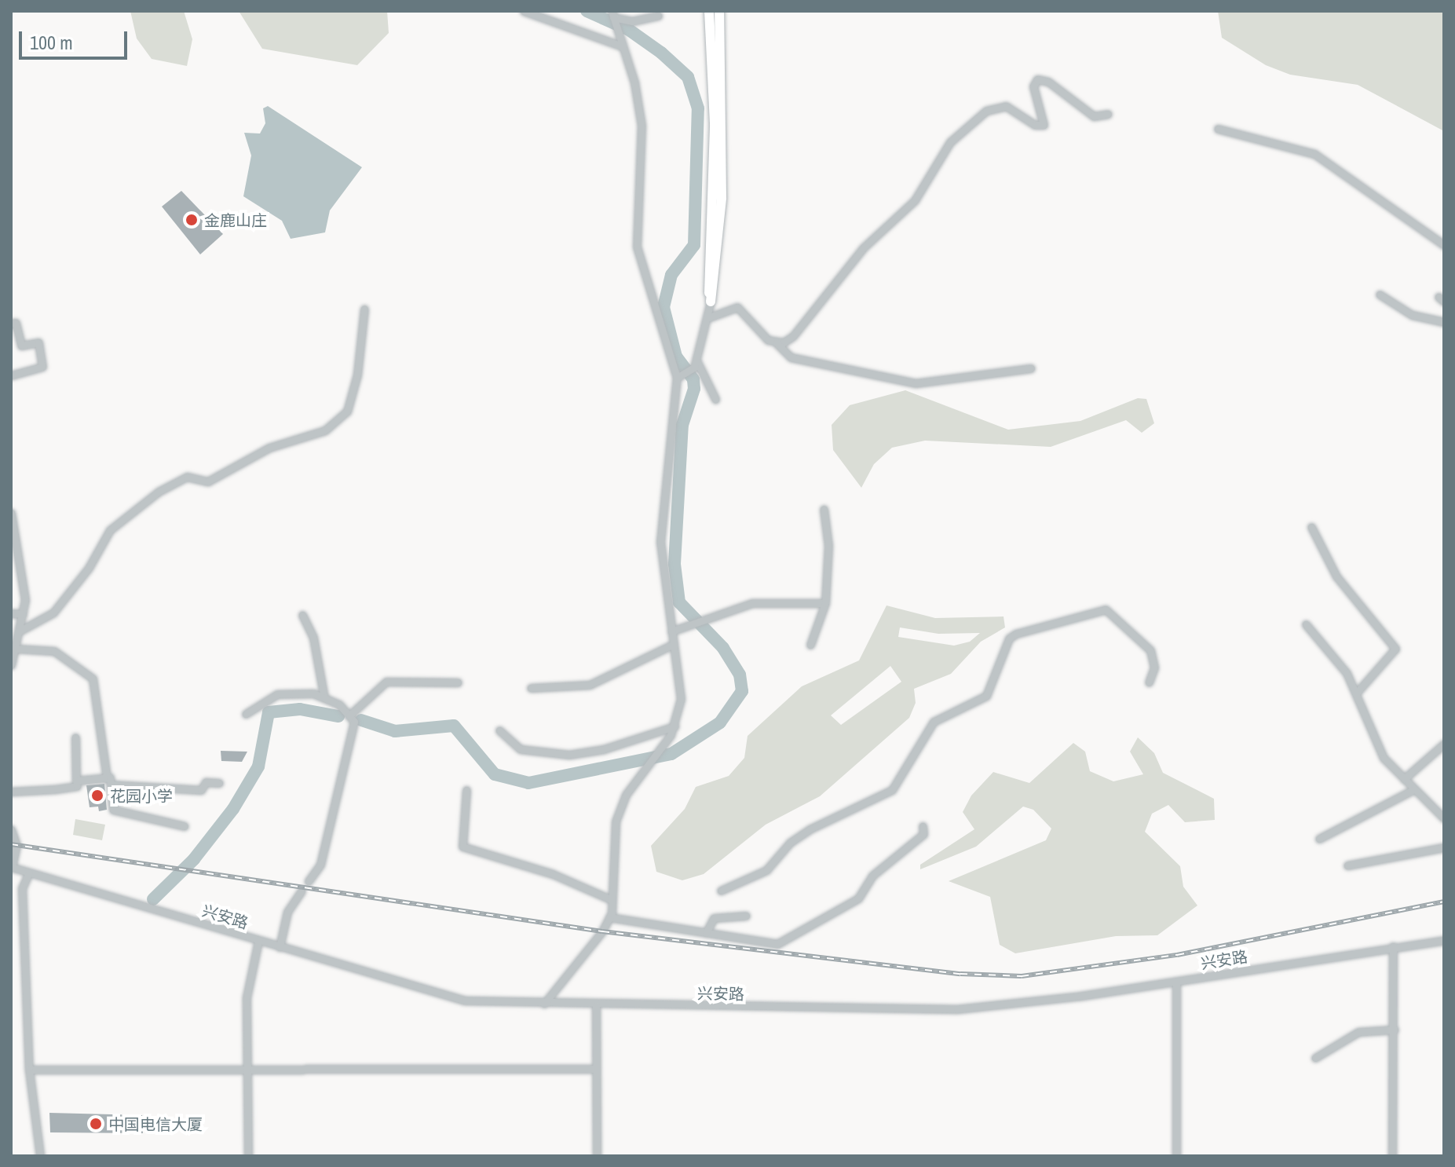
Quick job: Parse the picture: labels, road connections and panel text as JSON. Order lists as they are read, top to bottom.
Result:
{
  "streets": {
    "street": ["兴安路"]
  },
  "places": ["金鹿山庄", "花园小学", "中国电信大厦"],
  "scale_bar": "100 m"
}
